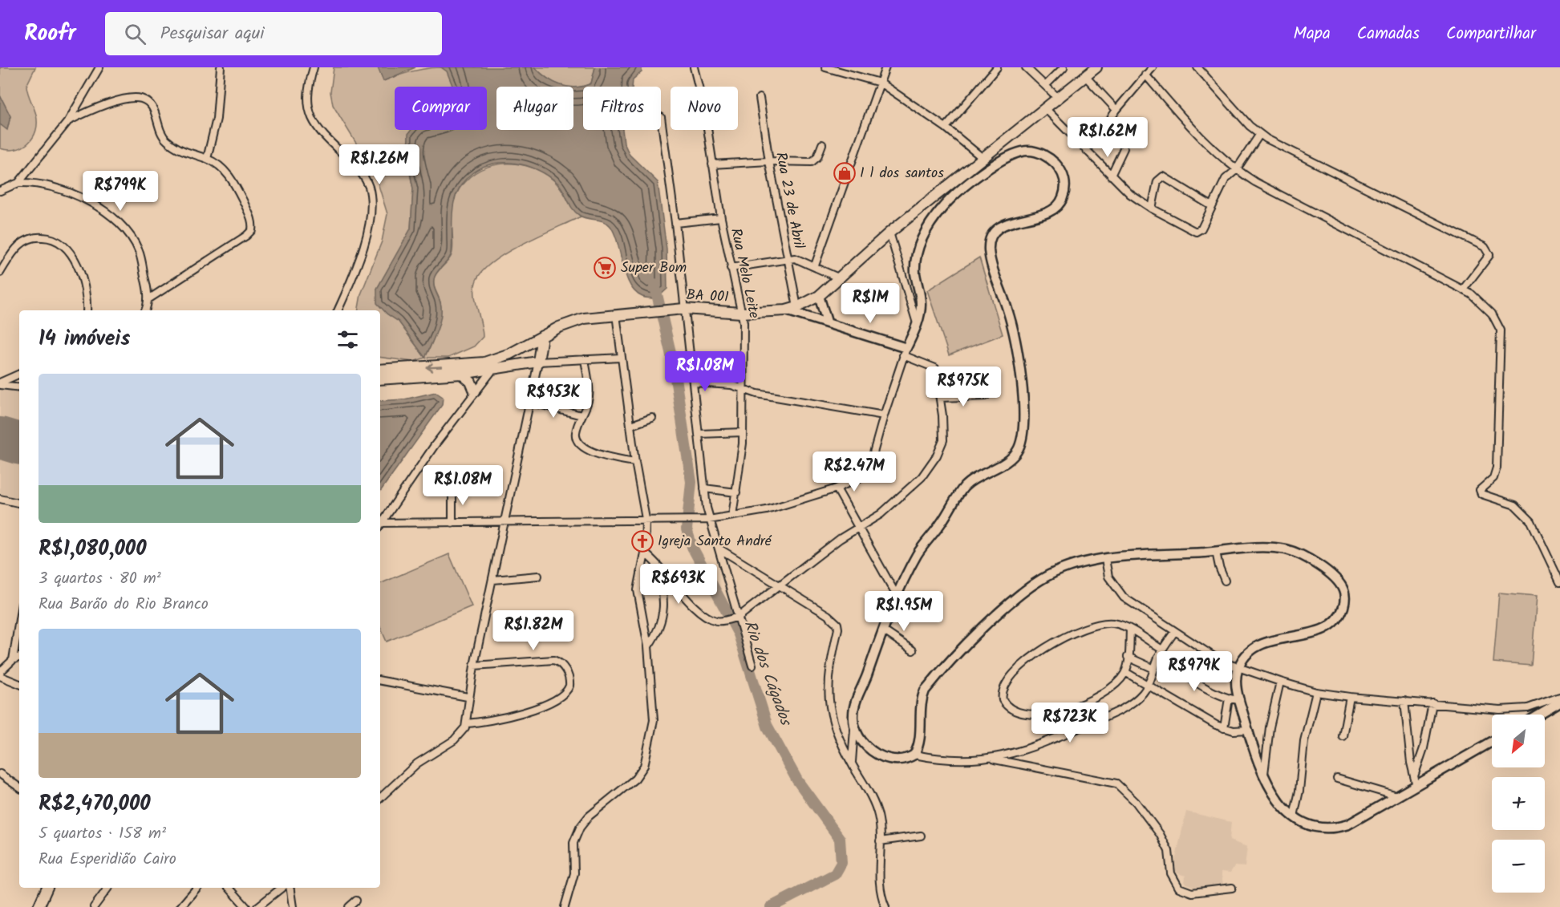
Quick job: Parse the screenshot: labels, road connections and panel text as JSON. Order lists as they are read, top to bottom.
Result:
{
  "streets": {
    "main road": ["BA 001"],
    "street": ["Rua 23 de Abril", "Rua Melo Leite"]
  },
  "crossings": [
    ["Rua 23 de Abril", "BA 001"],
    ["Rua Melo Leite", "BA 001"]
  ],
  "water": ["Rio dos Cágados"],
  "places": {
    "shop": ["I l dos santos"],
    "supermarket": ["Super Bom"],
    "church": ["Igreja Santo André"]
  },
  "north": "bottom left",
  "page": {
    "header": "Roofr",
    "search": "Pesquisar aqui",
    "nav": ["Mapa", "Camadas", "Compartilhar"],
    "chip": [
      "Comprar",
      "Alugar",
      "Filtros",
      "Novo"
    ],
    "price": [
      "R$1.62M",
      "R$1.26M",
      "R$799K",
      "R$1M",
      "R$1.08M",
      "R$975K",
      "R$953K",
      "R$2.47M",
      "R$1.08M",
      "R$693K",
      "R$1.95M",
      "R$1.82M",
      "R$979K",
      "R$723K"
    ],
    "heading": "14 imóveis",
    "list": [
      {
        "name": "R$1,080,000",
        "note": "3 quartos · 80 m² · Rua Barão do Rio Branco"
      },
      {
        "name": "R$2,470,000",
        "note": "5 quartos · 158 m² · Rua Esperidião Cairo"
      }
    ],
    "map_buttons": ["+", "−"]
  }
}
